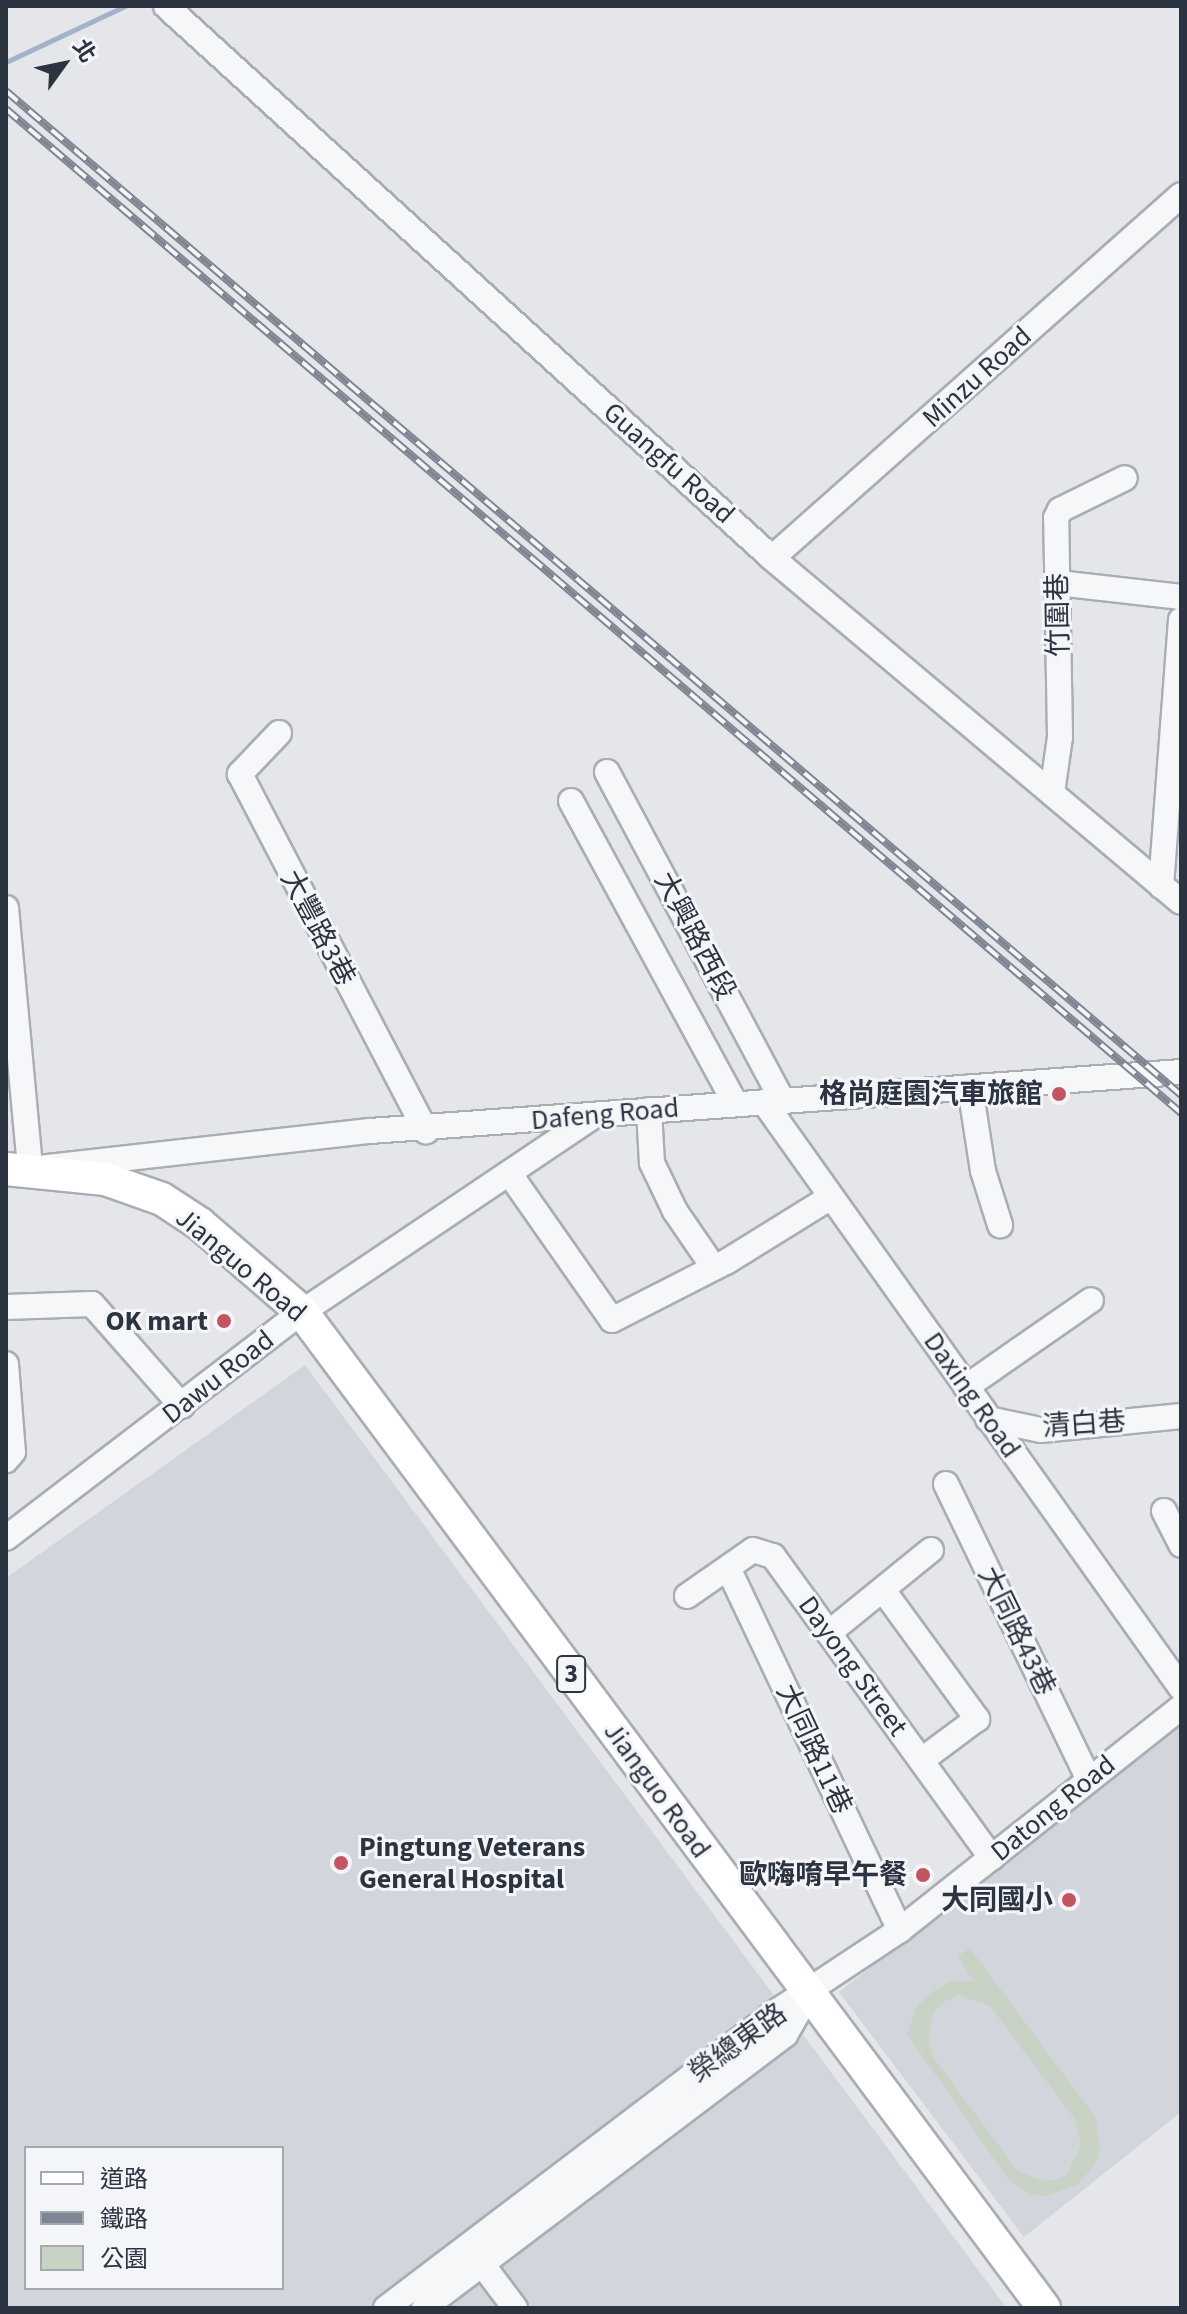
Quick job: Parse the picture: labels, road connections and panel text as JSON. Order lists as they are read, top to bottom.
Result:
{
  "streets": {
    "main road": ["Jianguo Road", "3"],
    "street": [
      "Minzu Road",
      "Guangfu Road",
      "竹圍巷",
      "大豐路3巷",
      "大興路西段",
      "Dafeng Road",
      "Dawu Road",
      "Daxing Road",
      "清白巷",
      "大同路43巷",
      "Dayong Street",
      "大同路11巷",
      "Datong Road",
      "榮總東路"
    ]
  },
  "crossings": [
    ["Minzu Road", "Guangfu Road"],
    ["Guangfu Road", "竹圍巷"],
    ["大豐路3巷", "Dafeng Road"],
    ["大興路西段", "Dafeng Road"],
    ["大興路西段", "Daxing Road"],
    ["Dafeng Road", "Jianguo Road"],
    ["Dafeng Road", "Dawu Road"],
    ["Dafeng Road", "Daxing Road"],
    ["Jianguo Road", "Dawu Road"],
    ["Jianguo Road", "Datong Road"],
    ["Jianguo Road", "榮總東路"],
    ["Daxing Road", "清白巷"],
    ["大同路43巷", "Datong Road"],
    ["Dayong Street", "大同路11巷"],
    ["Dayong Street", "Datong Road"],
    ["大同路11巷", "Datong Road"],
    ["Datong Road", "榮總東路"]
  ],
  "places": [
    "格尚庭園汽車旅館",
    "OK mart",
    "Pingtung Veterans General Hospital",
    "歐嗨唷早午餐",
    "大同國小"
  ],
  "legend": ["道路", "鐵路", "公園"],
  "north": "top right"
}
